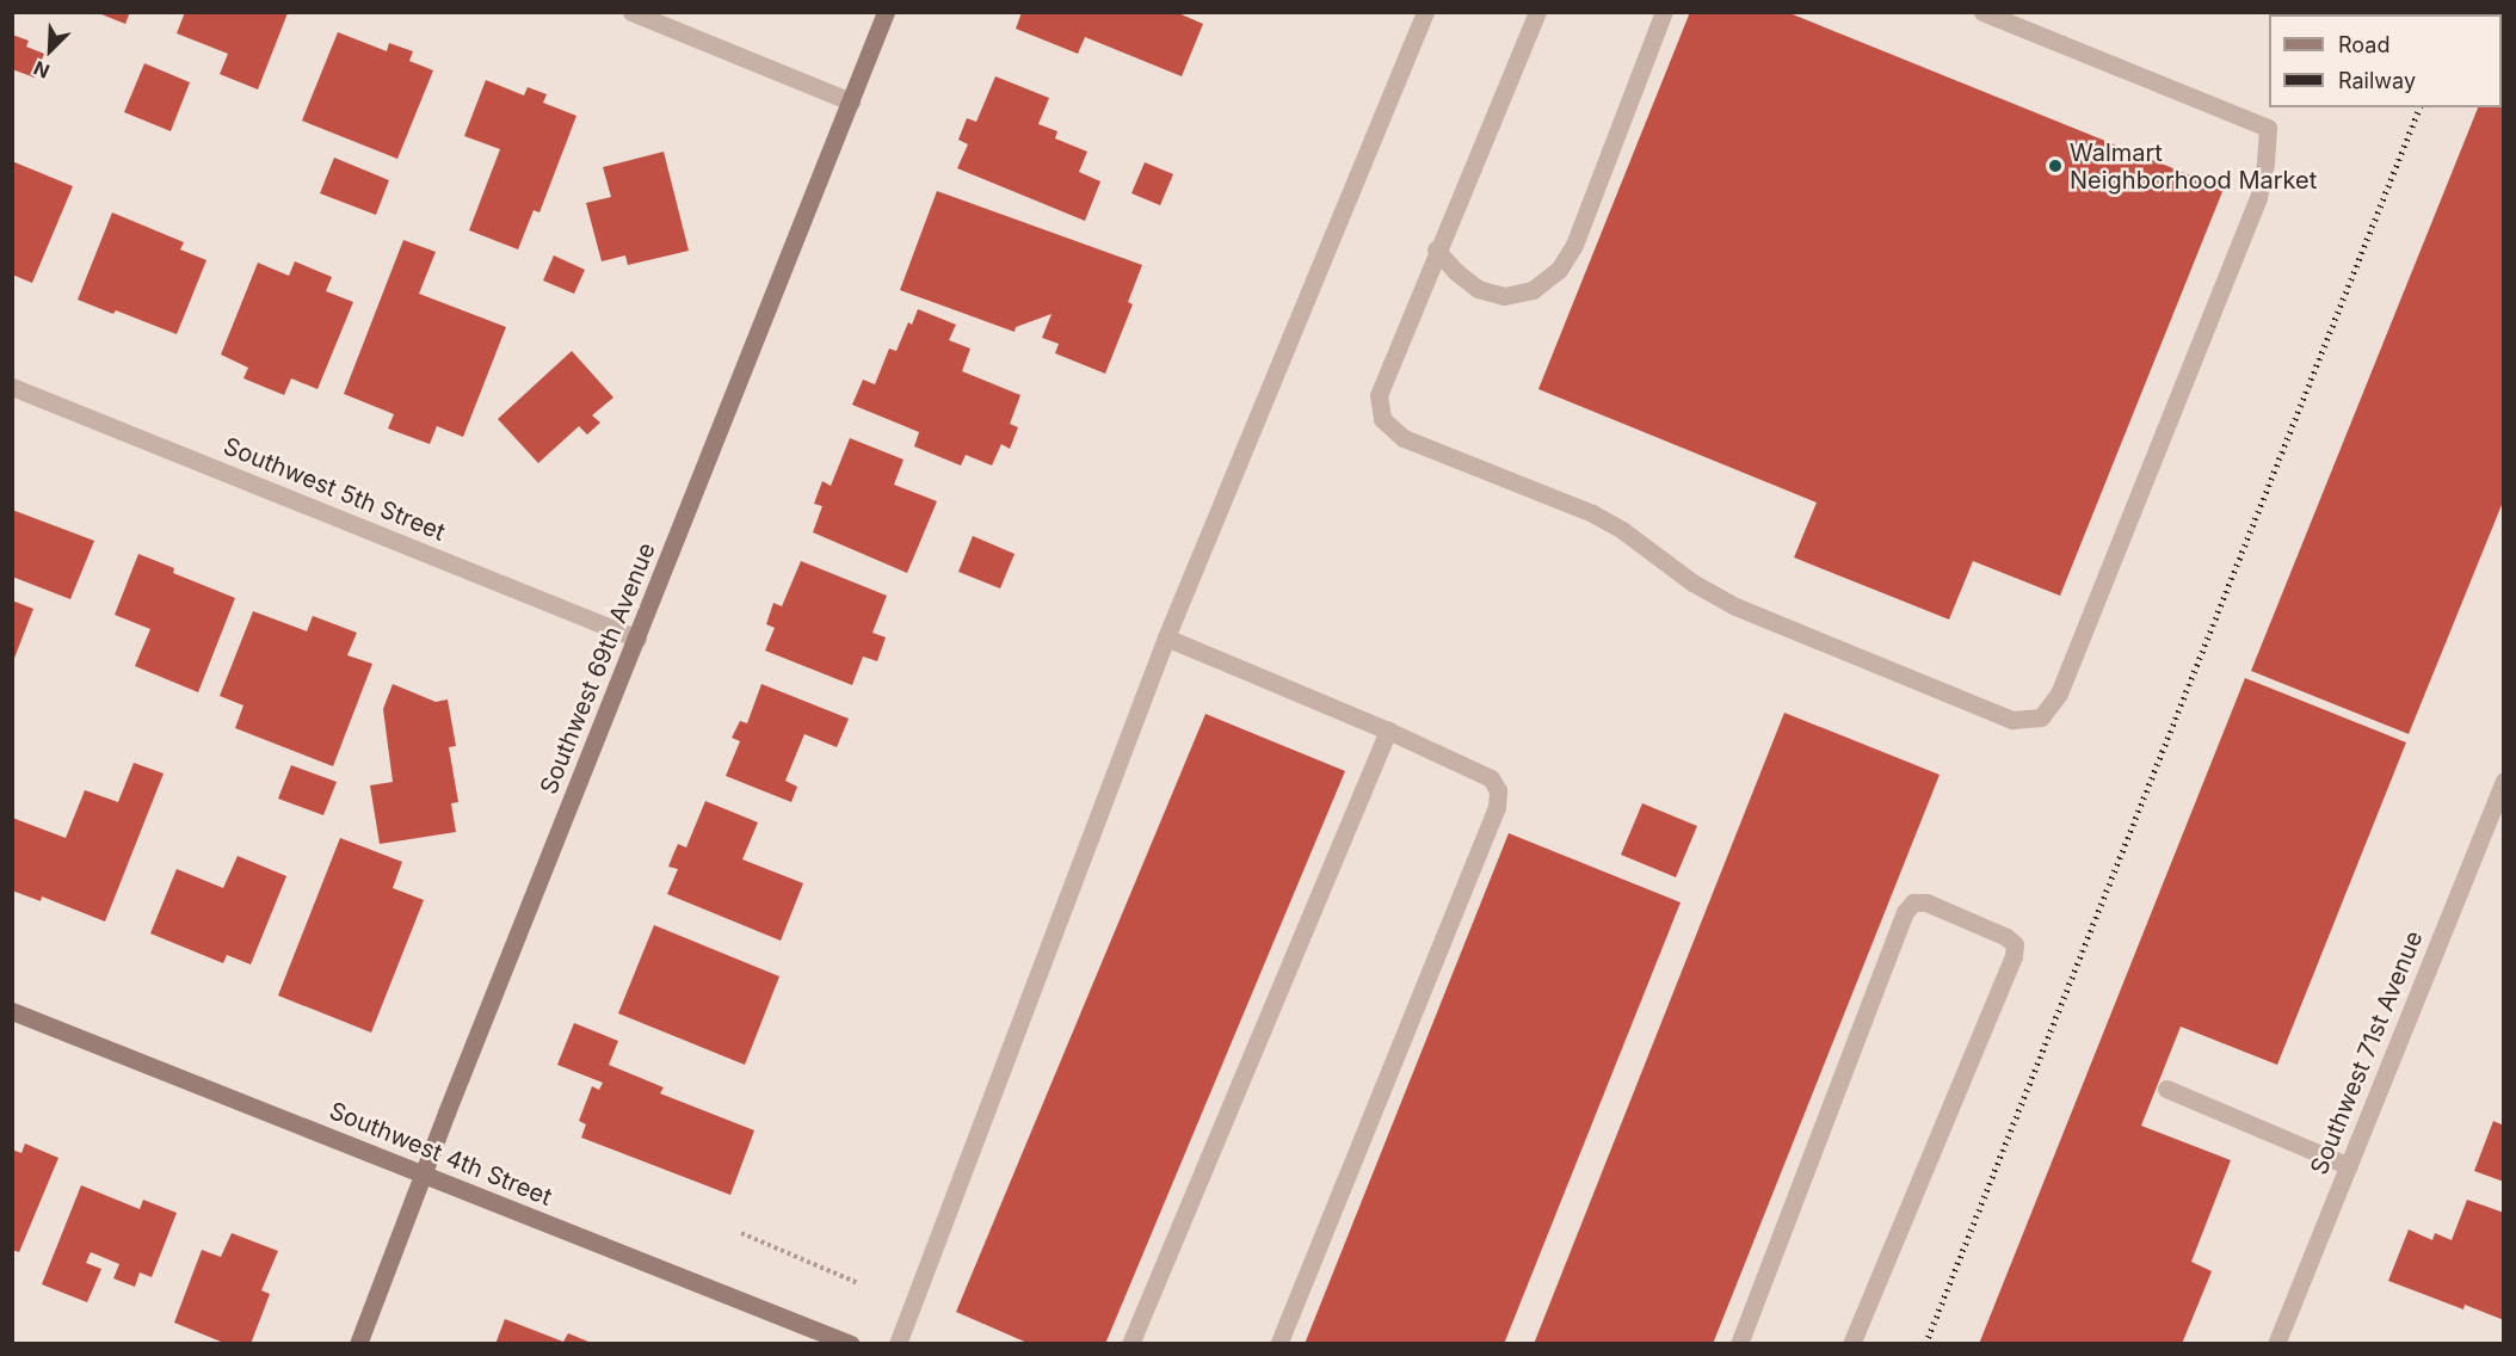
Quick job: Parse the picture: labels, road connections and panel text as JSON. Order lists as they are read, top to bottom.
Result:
{
  "streets": {
    "street": [
      "Southwest 5th Street",
      "Southwest 69th Avenue",
      "Southwest 71st Avenue",
      "Southwest 4th Street"
    ]
  },
  "crossings": [
    ["Southwest 5th Street", "Southwest 69th Avenue"],
    ["Southwest 69th Avenue", "Southwest 4th Street"]
  ],
  "places": ["Walmart Neighborhood Market"],
  "legend": ["Road", "Railway"],
  "north": "bottom left"
}
